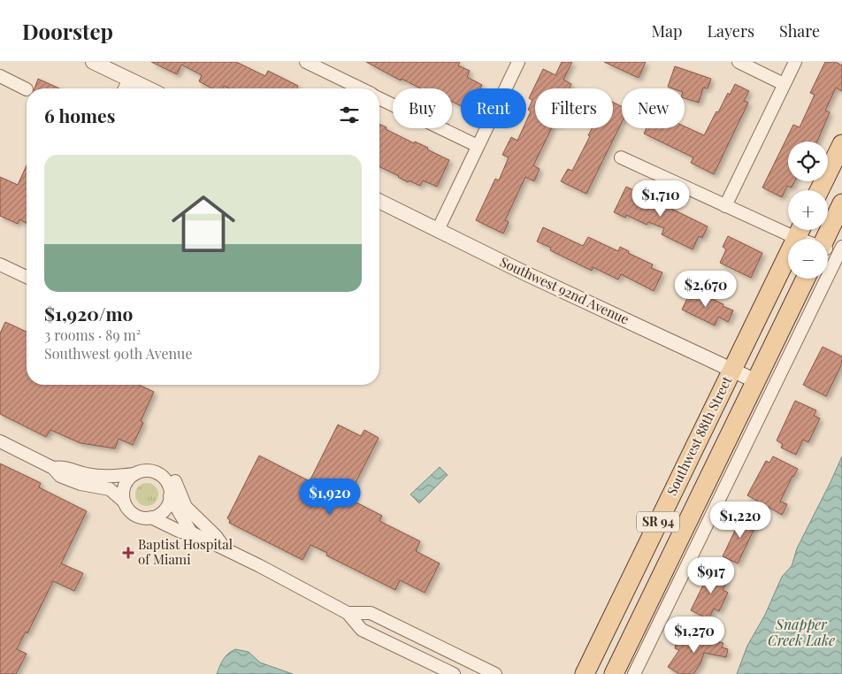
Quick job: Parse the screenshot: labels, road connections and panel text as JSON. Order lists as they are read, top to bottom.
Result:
{
  "streets": {
    "main road": ["Southwest 88th Street", "SR 94"],
    "street": ["Southwest 92nd Avenue"]
  },
  "crossings": [
    ["Southwest 92nd Avenue", "Southwest 88th Street"]
  ],
  "water": ["Snapper Creek Lake"],
  "places": {
    "health": ["Baptist Hospital of Miami"]
  },
  "page": {
    "header": "Doorstep",
    "nav": ["Map", "Layers", "Share"],
    "chip": [
      "Buy",
      "Rent",
      "Filters",
      "New"
    ],
    "heading": "6 homes",
    "map_buttons": ["+", "−"],
    "list": [
      {
        "name": "$1,920/mo",
        "note": "3 rooms · 89 m² · Southwest 90th Avenue"
      }
    ],
    "price": [
      "$1,710",
      "$2,670",
      "$1,920",
      "$1,220",
      "$917",
      "$1,270"
    ]
  }
}
